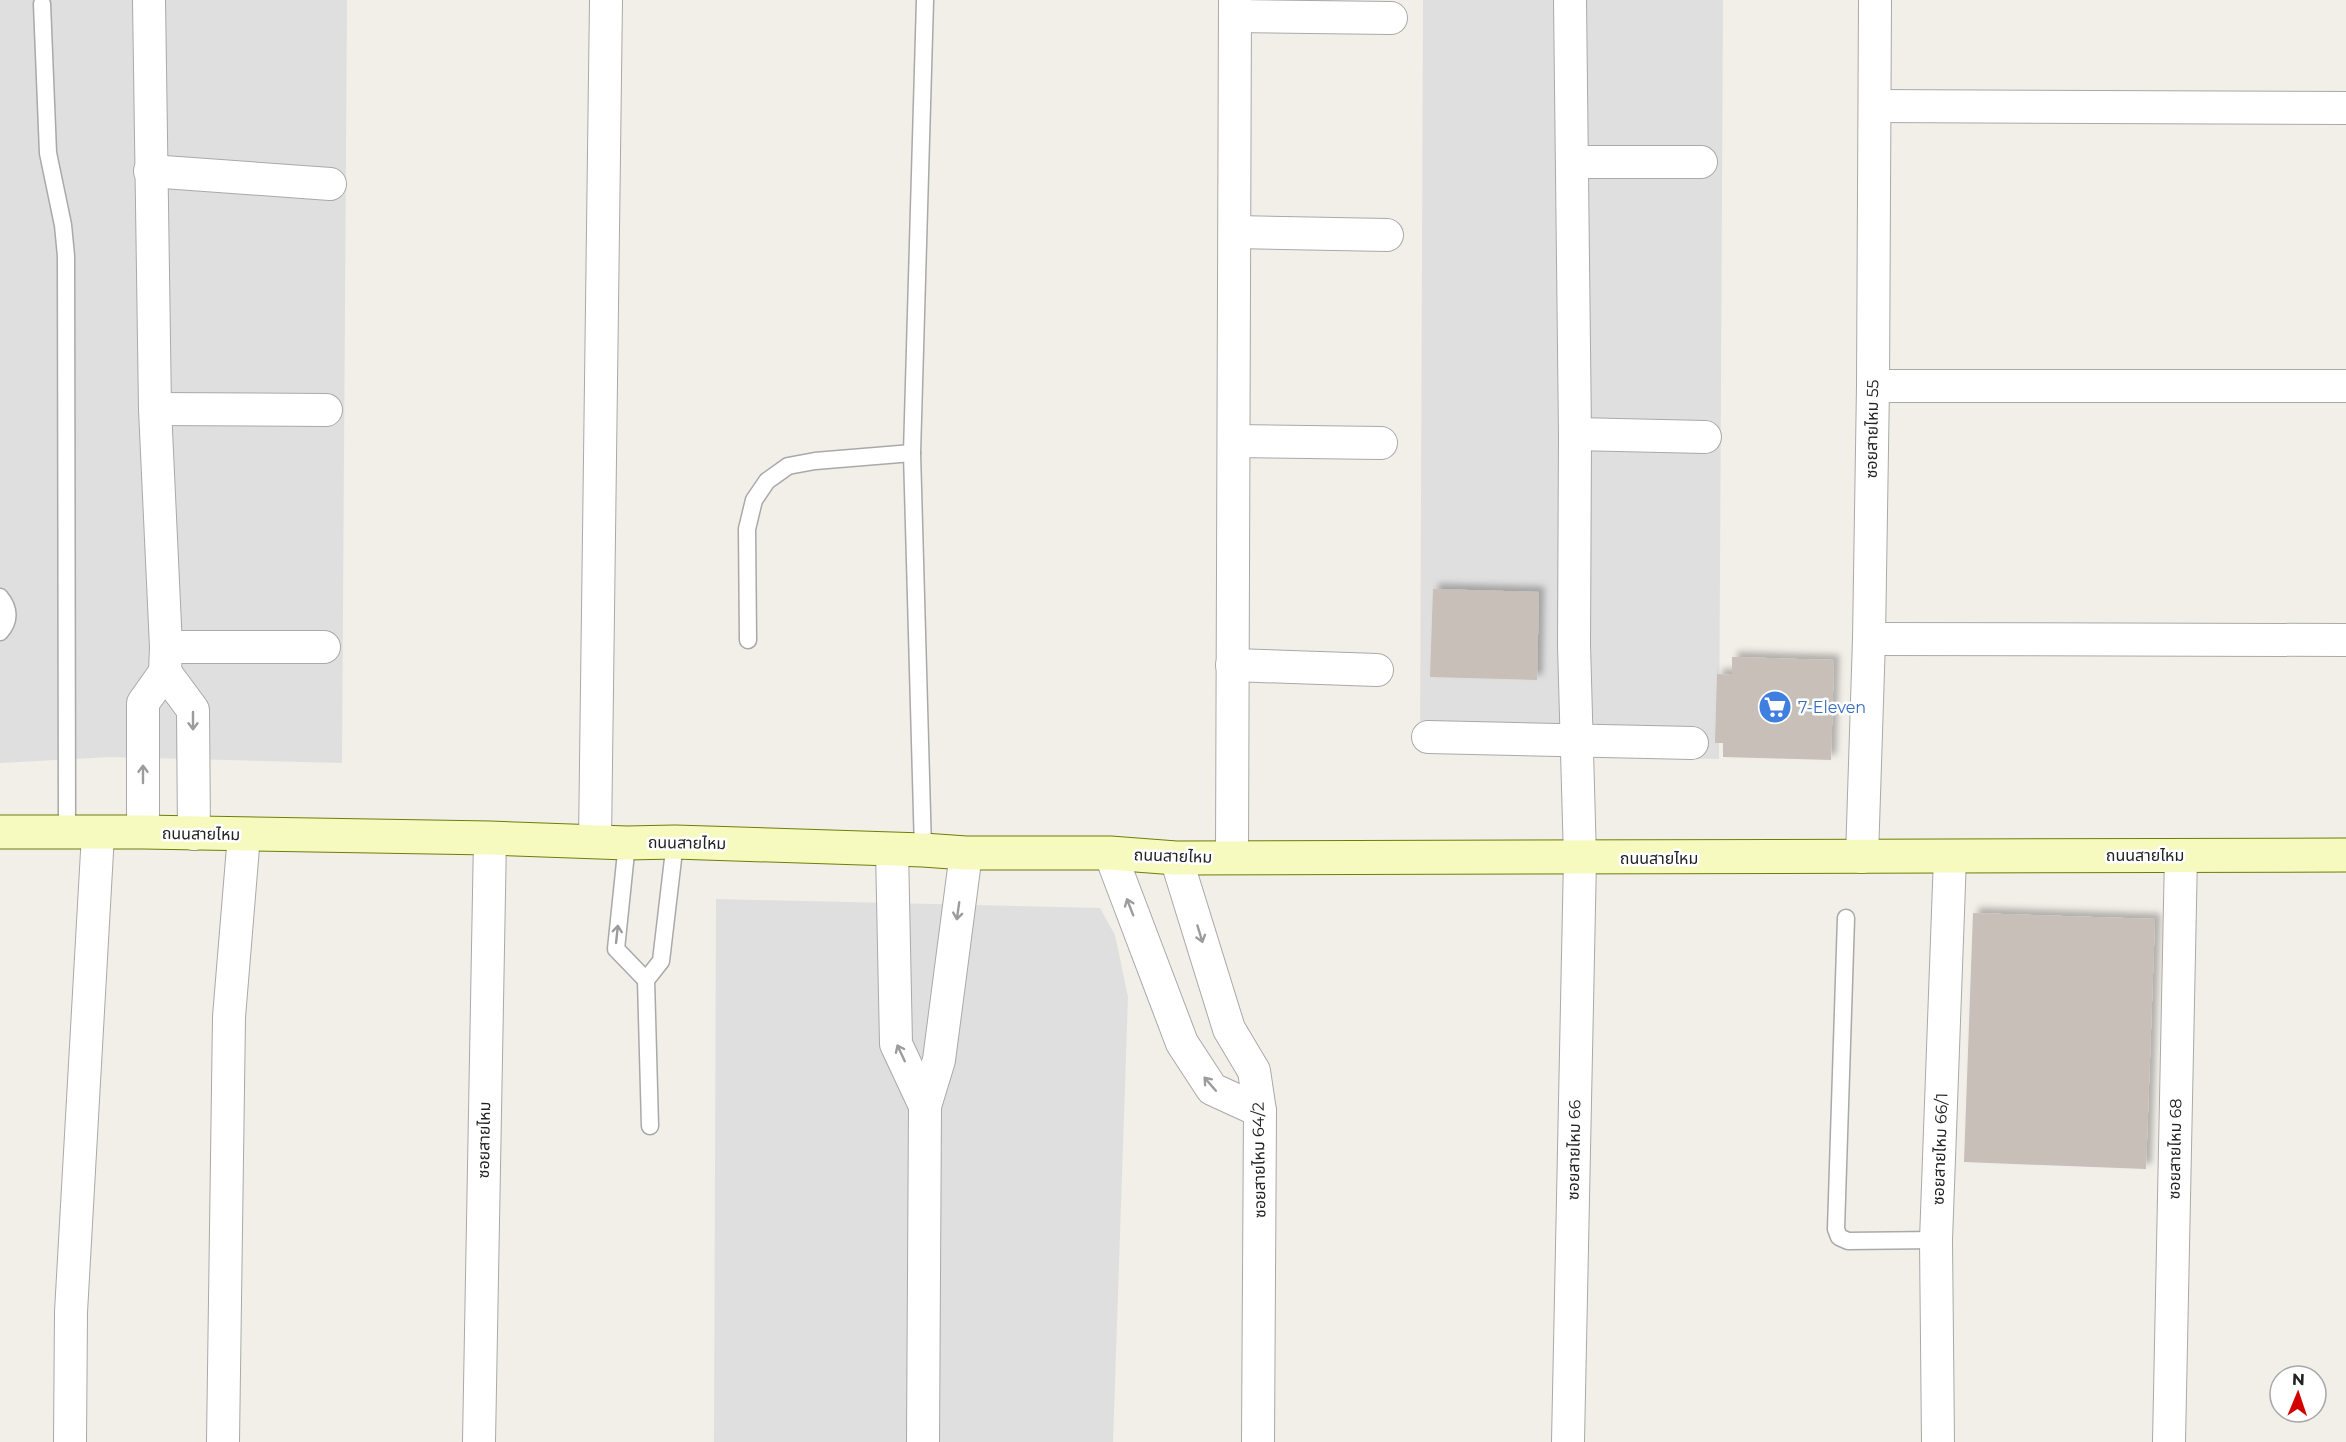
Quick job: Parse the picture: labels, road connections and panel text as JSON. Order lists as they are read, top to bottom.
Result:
{
  "streets": {
    "main road": ["ถนนสายไหม"],
    "street": [
      "ซอยสายไหม 55",
      "ซอยสายไหม",
      "ซอยสายไหม 66/1",
      "ซอยสายไหม 68",
      "ซอยสายไหม 66",
      "ซอยสายไหม 64/2"
    ]
  },
  "crossings": [
    ["ซอยสายไหม 55", "ถนนสายไหม"],
    ["ถนนสายไหม", "ซอยสายไหม"],
    ["ถนนสายไหม", "ซอยสายไหม 66/1"],
    ["ถนนสายไหม", "ซอยสายไหม 68"],
    ["ถนนสายไหม", "ซอยสายไหม 66"],
    ["ถนนสายไหม", "ซอยสายไหม 64/2"]
  ],
  "places": {
    "supermarket": ["7-Eleven"]
  },
  "north": "top"
}
